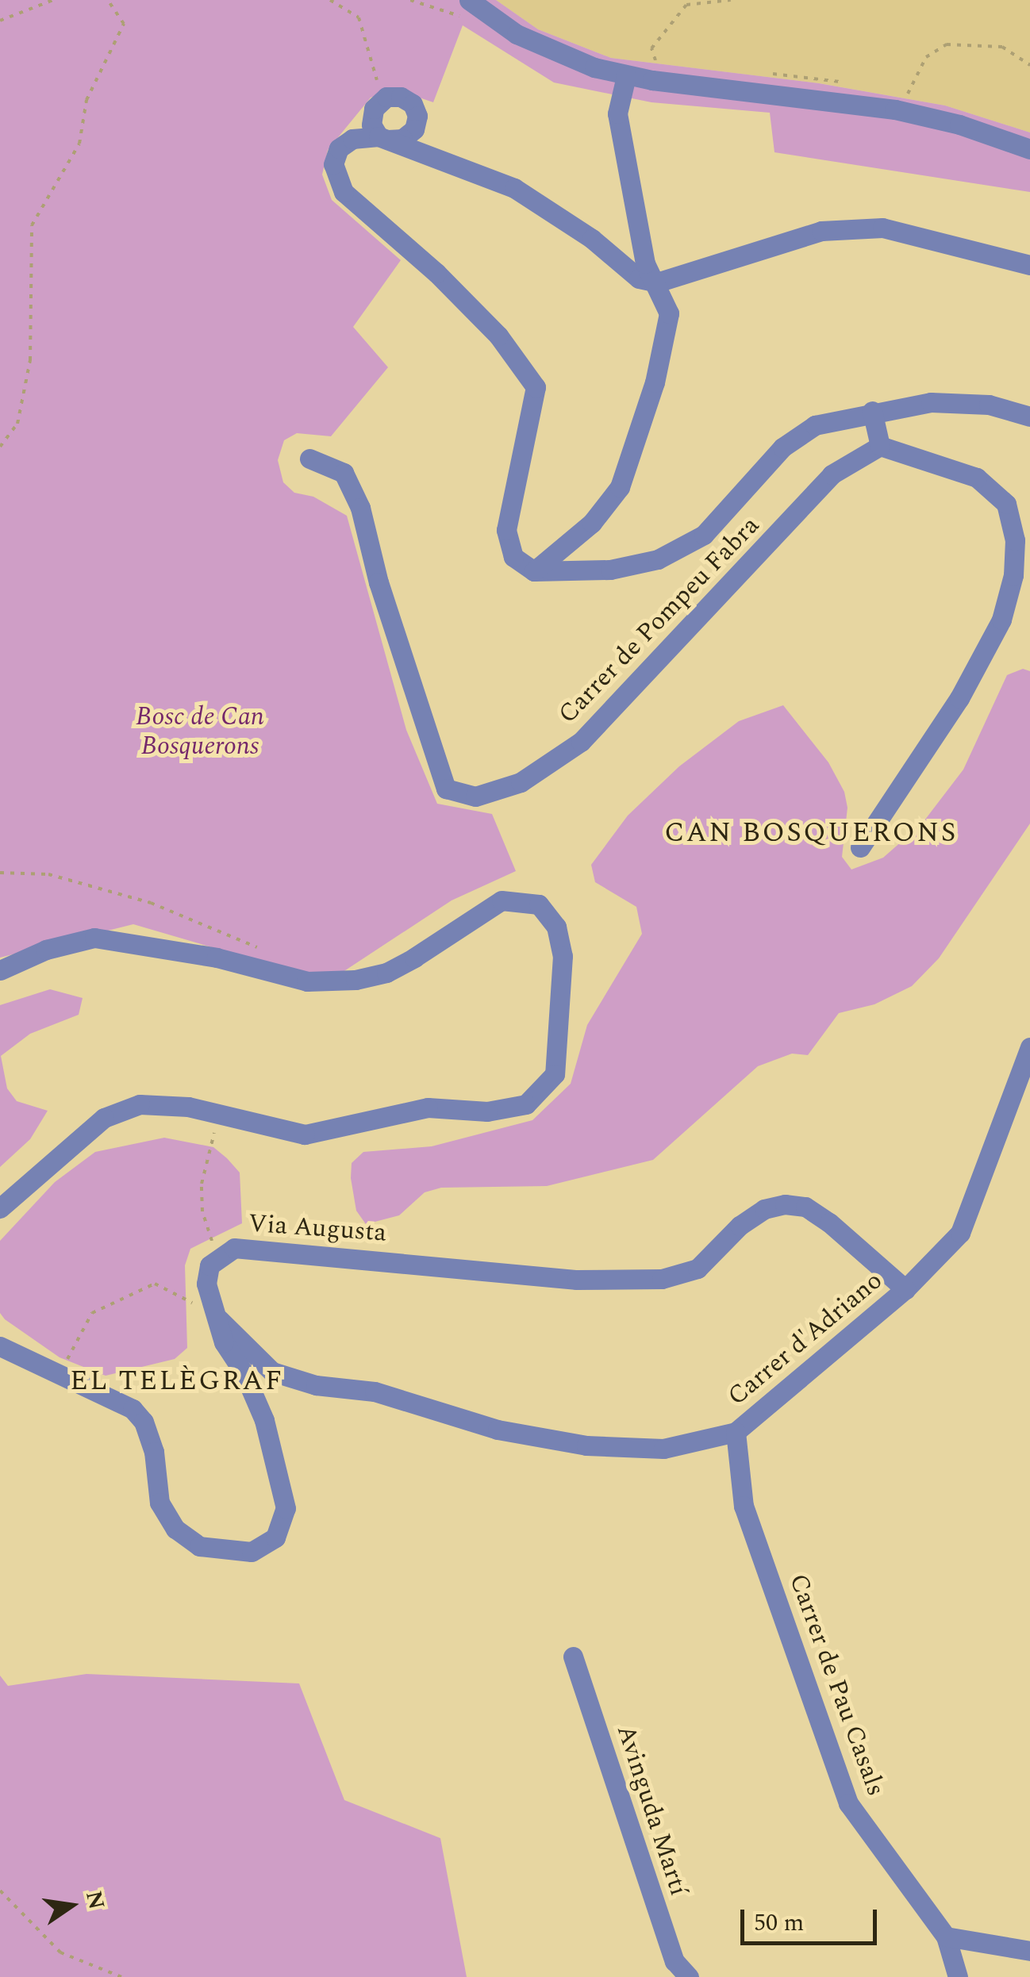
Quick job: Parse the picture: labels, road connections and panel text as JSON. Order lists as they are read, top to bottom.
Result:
{
  "streets": {
    "street": [
      "Carrer de Pompeu Fabra",
      "Via Augusta",
      "Carrer d'Adriano",
      "Carrer de Pau Casals",
      "Avinguda Martí"
    ]
  },
  "crossings": [
    ["Via Augusta", "Carrer d'Adriano"],
    ["Carrer d'Adriano", "Carrer de Pau Casals"]
  ],
  "districts": ["CAN BOSQUERONS", "EL TELÈGRAF"],
  "parks": ["Bosc de Can Bosquerons"],
  "scale_bar": "50 m",
  "north": "right"
}
